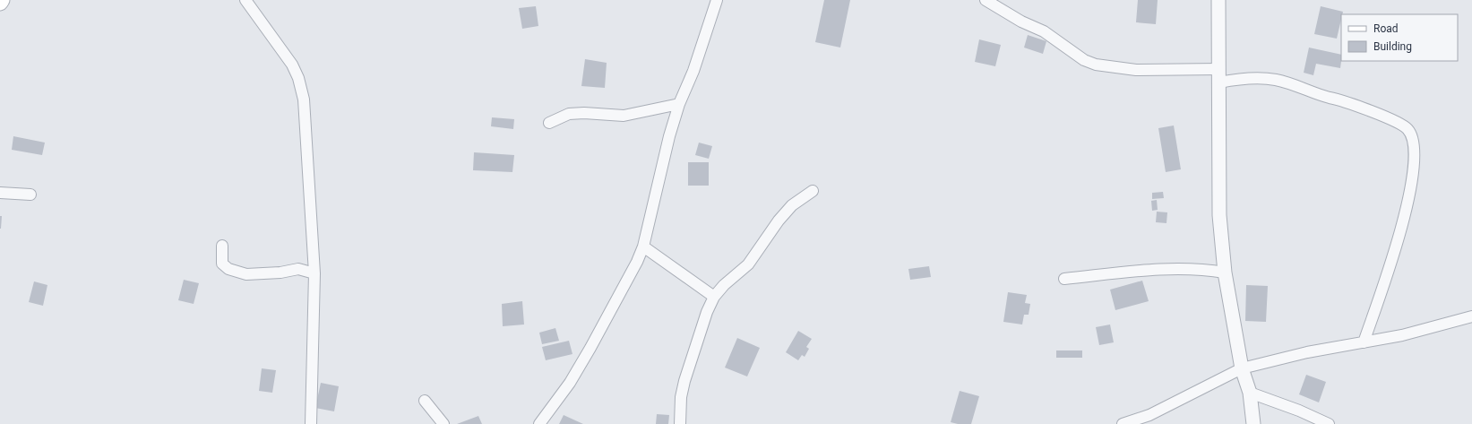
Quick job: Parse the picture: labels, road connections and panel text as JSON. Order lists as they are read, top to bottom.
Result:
{
  "legend": ["Road", "Building"]
}
